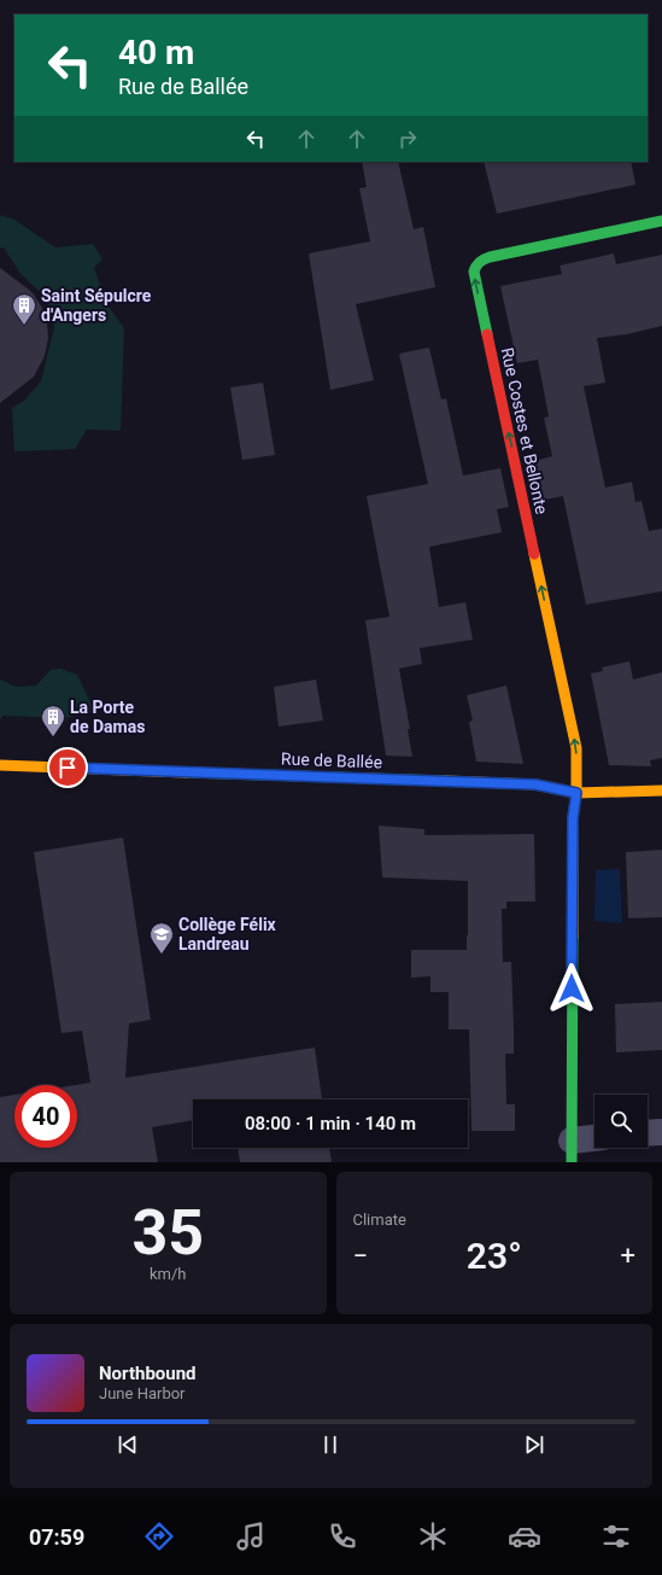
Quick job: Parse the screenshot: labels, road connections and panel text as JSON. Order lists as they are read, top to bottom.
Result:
{
  "streets": {
    "street": ["Rue Costes et Bellonte", "Rue de Ballée"]
  },
  "crossings": [
    ["Rue Costes et Bellonte", "Rue de Ballée"]
  ],
  "places": {
    "building": ["Saint Sépulcre d'Angers", "La Porte de Damas"],
    "school or university": ["Collège Félix Landreau"]
  },
  "page": {
    "turn": ["40 m", "Rue de Ballée"],
    "limit": "40",
    "trip": "08:00 · 1 min · 140 m",
    "tile": [
      ["35", "km/h"],
      "Climate"
    ],
    "heat": ["−", "23°", "+"],
    "song": ["Northbound", "June Harbor"],
    "tabs": "07:59"
  }
}
